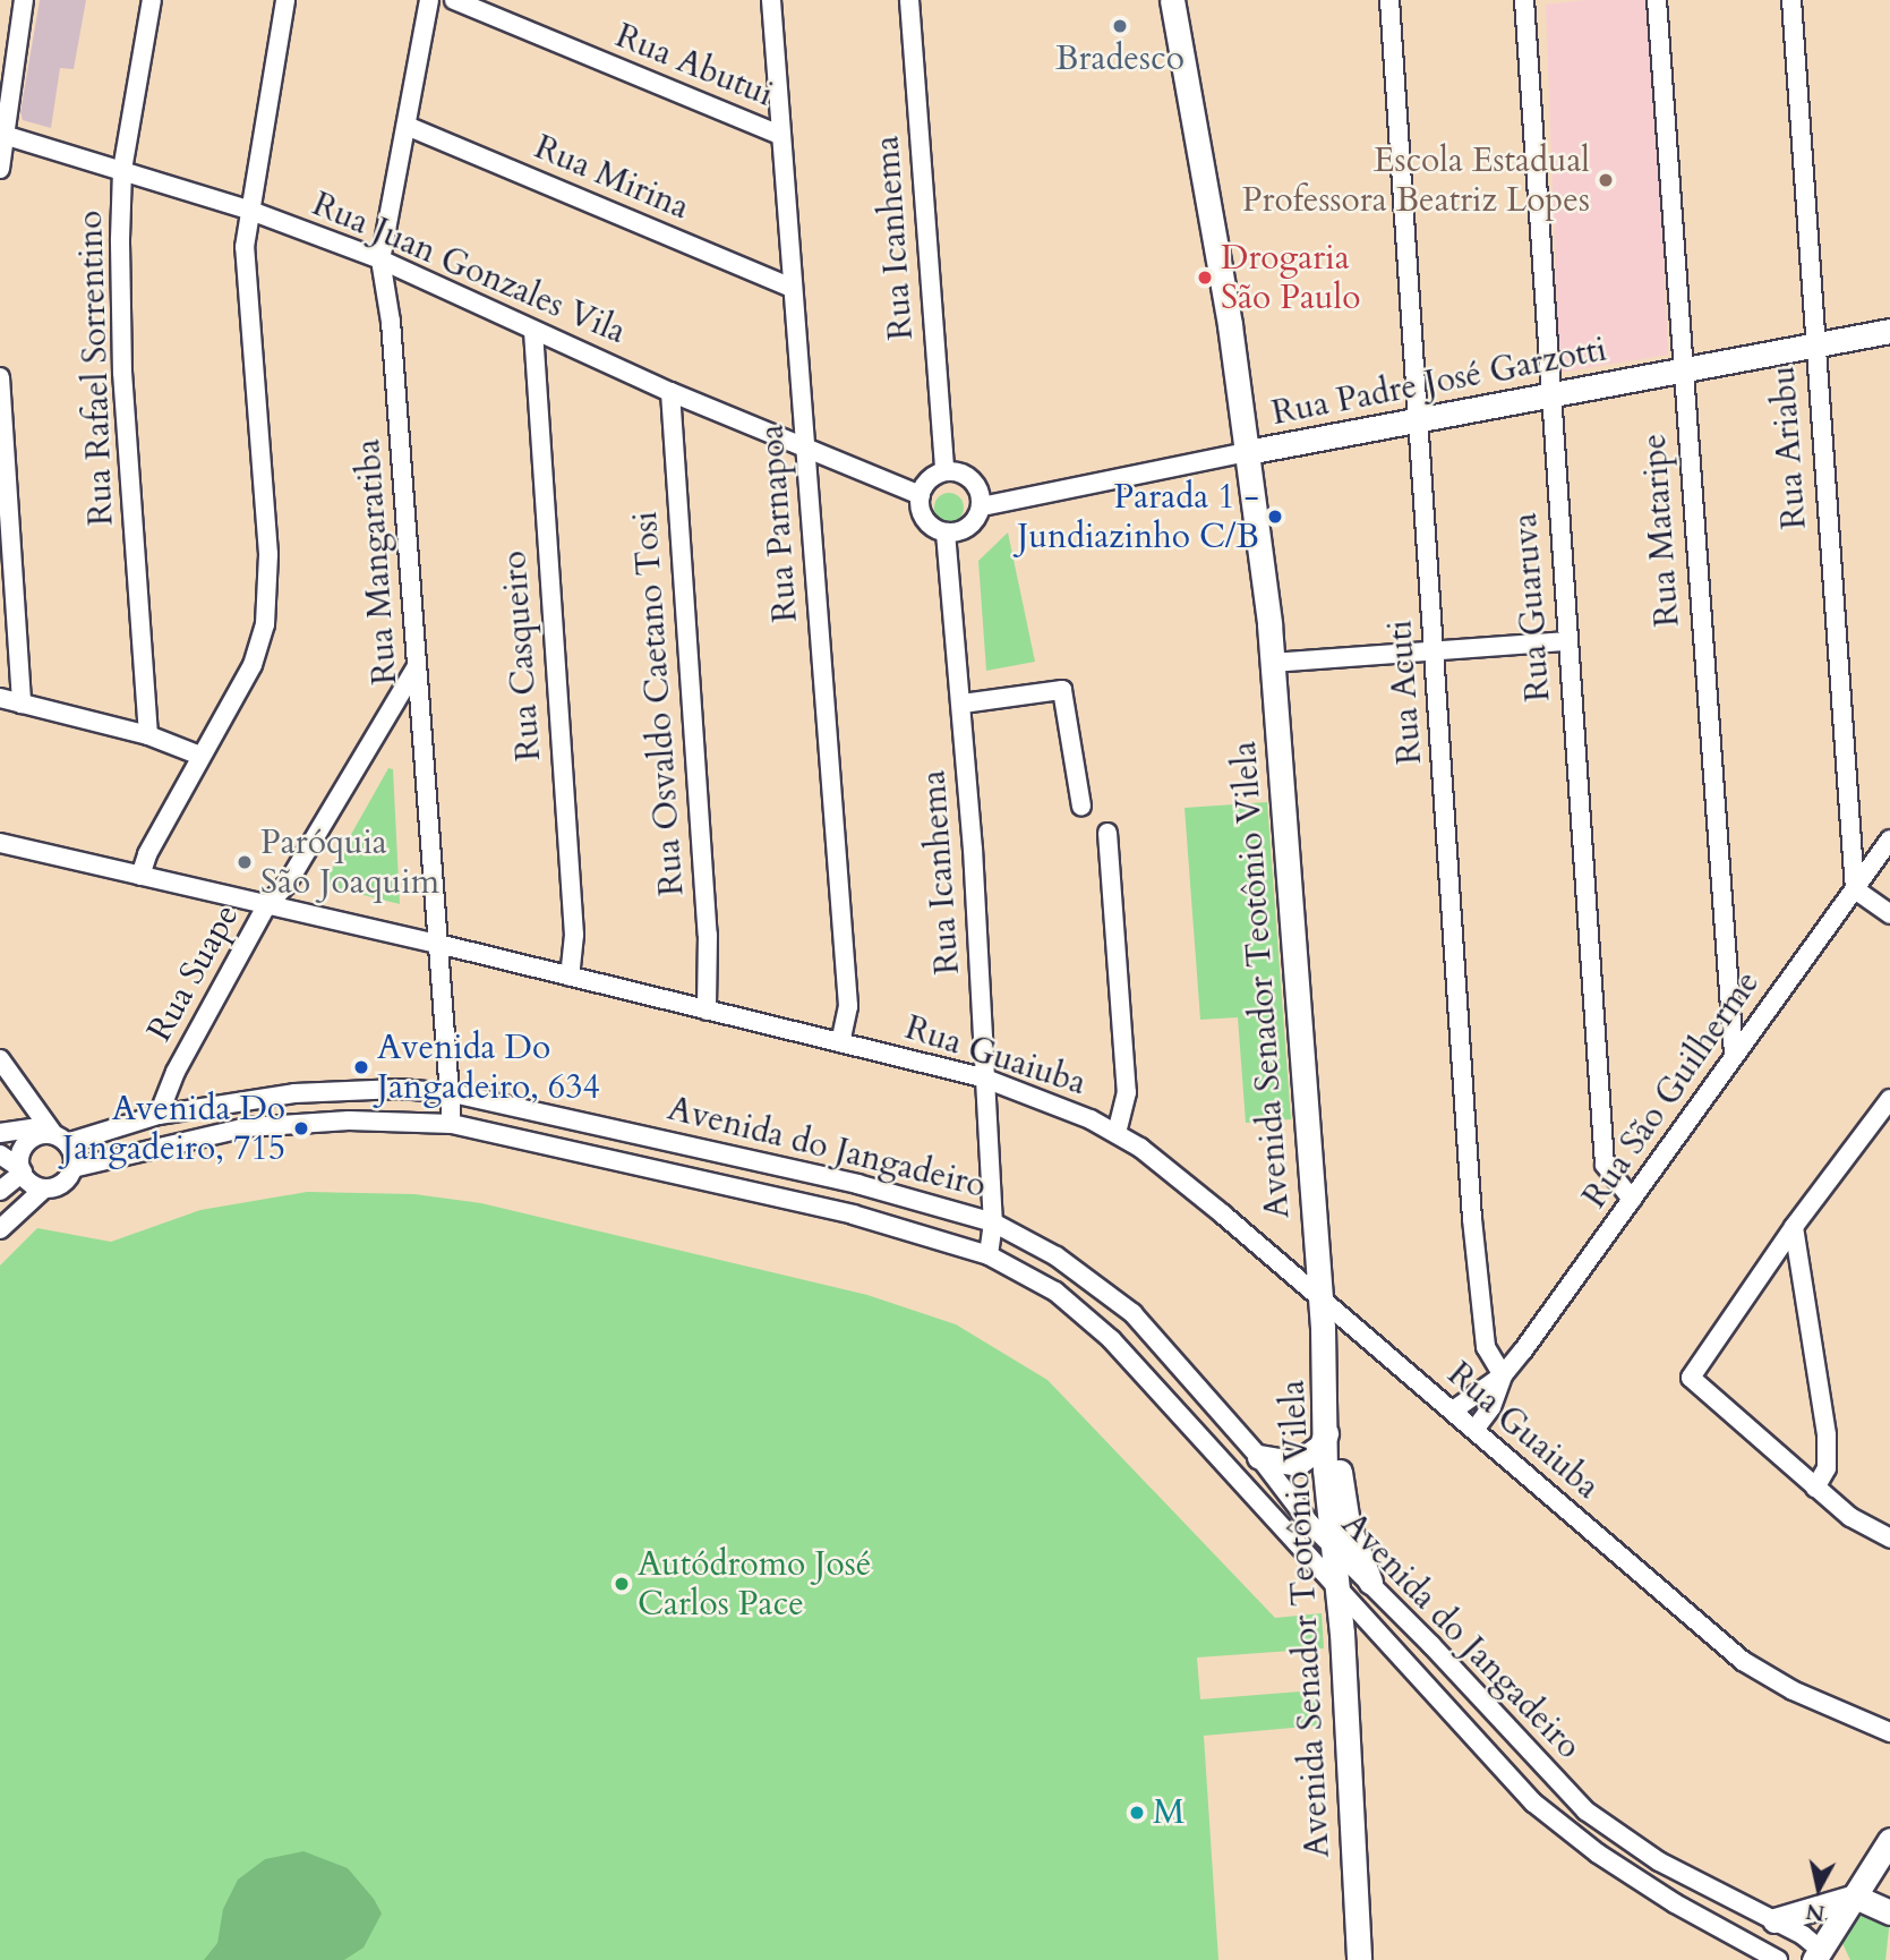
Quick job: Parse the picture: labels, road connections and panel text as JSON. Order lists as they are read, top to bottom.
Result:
{
  "streets": {
    "main road": ["Rua Padre José Garzotti", "Avenida Senador Teotônio Vilela"],
    "street": [
      "Rua Abutui",
      "Rua Mirina",
      "Rua Icanhema",
      "Rua Juan Gonzales Vila",
      "Rua Rafael Sorrentino",
      "Rua Ariabu",
      "Rua Parnapoa",
      "Rua Mataripe",
      "Rua Mangaratiba",
      "Rua Guaruva",
      "Rua Casqueiro",
      "Rua Acuti",
      "Rua Osvaldo Caetano Tosi",
      "Rua Suape",
      "Rua Guaiuba",
      "Rua São Guilherme",
      "Avenida do Jangadeiro"
    ]
  },
  "crossings": [
    ["Rua Abutui", "Rua Parnapoa"],
    ["Rua Mirina", "Rua Parnapoa"],
    ["Rua Mirina", "Rua Mangaratiba"],
    ["Rua Icanhema", "Rua Juan Gonzales Vila"],
    ["Rua Icanhema", "Rua Padre José Garzotti"],
    ["Rua Icanhema", "Rua Guaiuba"],
    ["Rua Icanhema", "Avenida do Jangadeiro"],
    ["Rua Juan Gonzales Vila", "Rua Rafael Sorrentino"],
    ["Rua Juan Gonzales Vila", "Rua Padre José Garzotti"],
    ["Rua Juan Gonzales Vila", "Rua Parnapoa"],
    ["Rua Juan Gonzales Vila", "Rua Mangaratiba"],
    ["Rua Juan Gonzales Vila", "Rua Casqueiro"],
    ["Rua Juan Gonzales Vila", "Rua Osvaldo Caetano Tosi"],
    ["Rua Padre José Garzotti", "Rua Ariabu"],
    ["Rua Padre José Garzotti", "Rua Mataripe"],
    ["Rua Padre José Garzotti", "Rua Guaruva"],
    ["Rua Padre José Garzotti", "Rua Acuti"],
    ["Rua Padre José Garzotti", "Avenida Senador Teotônio Vilela"],
    ["Rua Ariabu", "Rua São Guilherme"],
    ["Rua Parnapoa", "Rua Guaiuba"],
    ["Rua Mataripe", "Rua São Guilherme"],
    ["Rua Mangaratiba", "Rua Suape"],
    ["Rua Mangaratiba", "Rua Guaiuba"],
    ["Rua Mangaratiba", "Avenida do Jangadeiro"],
    ["Rua Guaruva", "Rua São Guilherme"],
    ["Rua Casqueiro", "Rua Guaiuba"],
    ["Rua Acuti", "Rua São Guilherme"],
    ["Rua Osvaldo Caetano Tosi", "Rua Guaiuba"],
    ["Rua Suape", "Rua Guaiuba"],
    ["Rua Suape", "Avenida do Jangadeiro"],
    ["Avenida Senador Teotônio Vilela", "Rua Guaiuba"],
    ["Avenida Senador Teotônio Vilela", "Avenida do Jangadeiro"],
    ["Rua Guaiuba", "Rua São Guilherme"]
  ],
  "places": [
    "Bradesco",
    "Escola Estadual Professora Beatriz Lopes",
    "Drogaria São Paulo",
    "Parada 1 - Jundiazinho C/B",
    "Paróquia São Joaquim",
    "Avenida Do Jangadeiro, 634",
    "Avenida Do Jangadeiro, 715",
    "Autódromo José Carlos Pace",
    "M"
  ],
  "north": "bottom"
}
